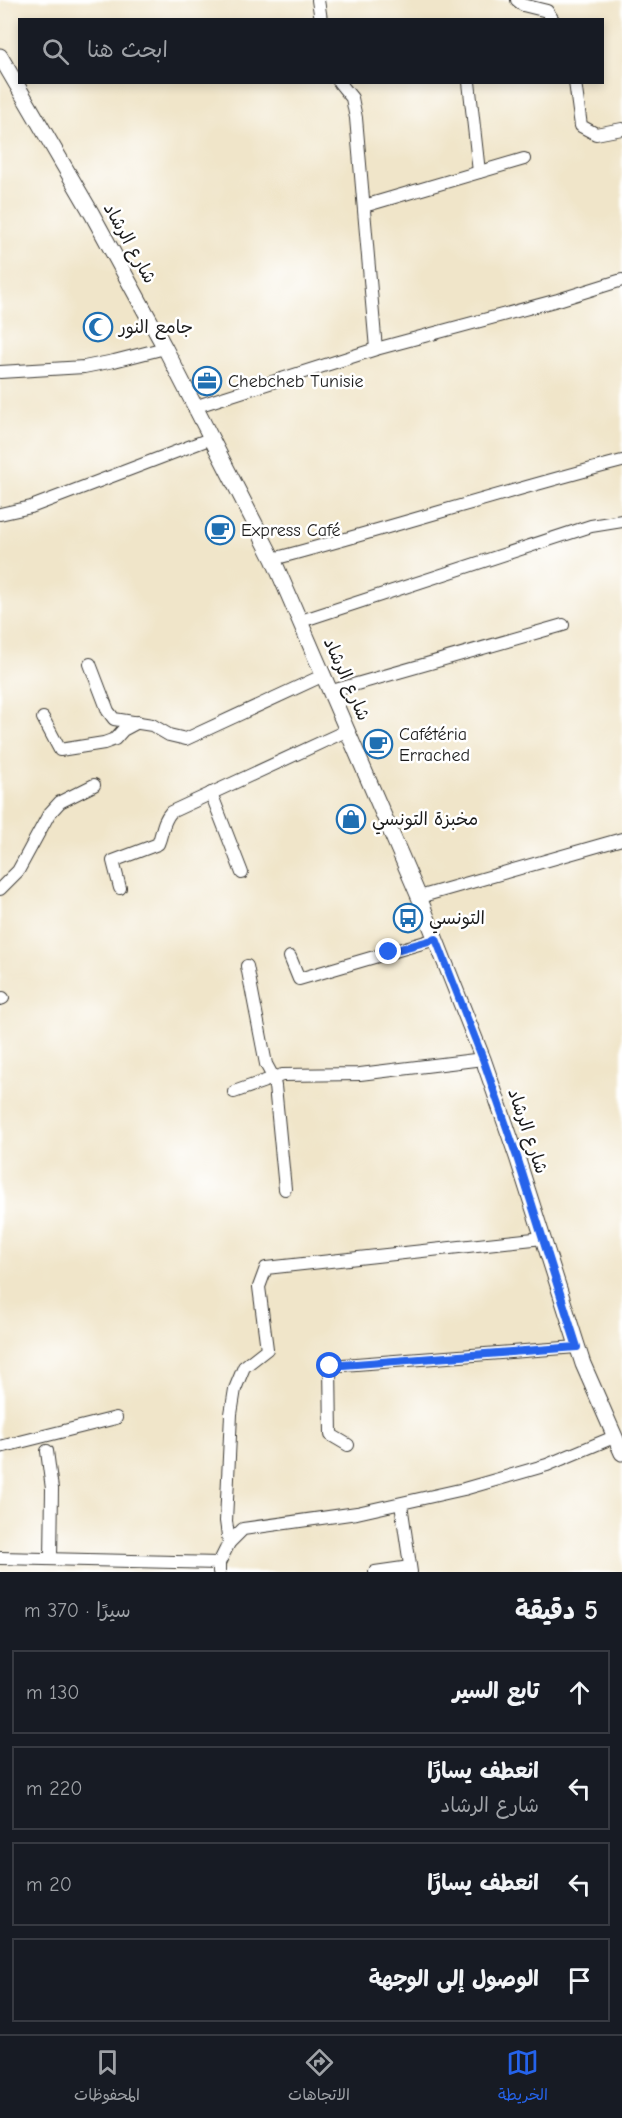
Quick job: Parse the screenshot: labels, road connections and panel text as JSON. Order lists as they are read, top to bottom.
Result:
{
  "streets": {
    "street": ["شارع الرشاد"]
  },
  "places": {
    "mosque": ["جامع النور"],
    "office": ["Chebcheb Tunisie"],
    "cafe": ["Express Café", "Cafétéria Errached"],
    "shop": ["مخبزة التونسي"],
    "bus stop": ["التونسي"]
  },
  "page": {
    "search": "ابحث هنا",
    "heading": ["5 دقيقة", "سيرًا · 370 m"],
    "list": [
      ["تابع السير", "130 m"],
      ["انعطف يسارًا", "شارع الرشاد", "220 m"],
      ["انعطف يسارًا", "20 m"],
      "الوصول إلى الوجهة"
    ],
    "nav": ["الخريطة", "الاتجاهات", "المحفوظات"]
  }
}
